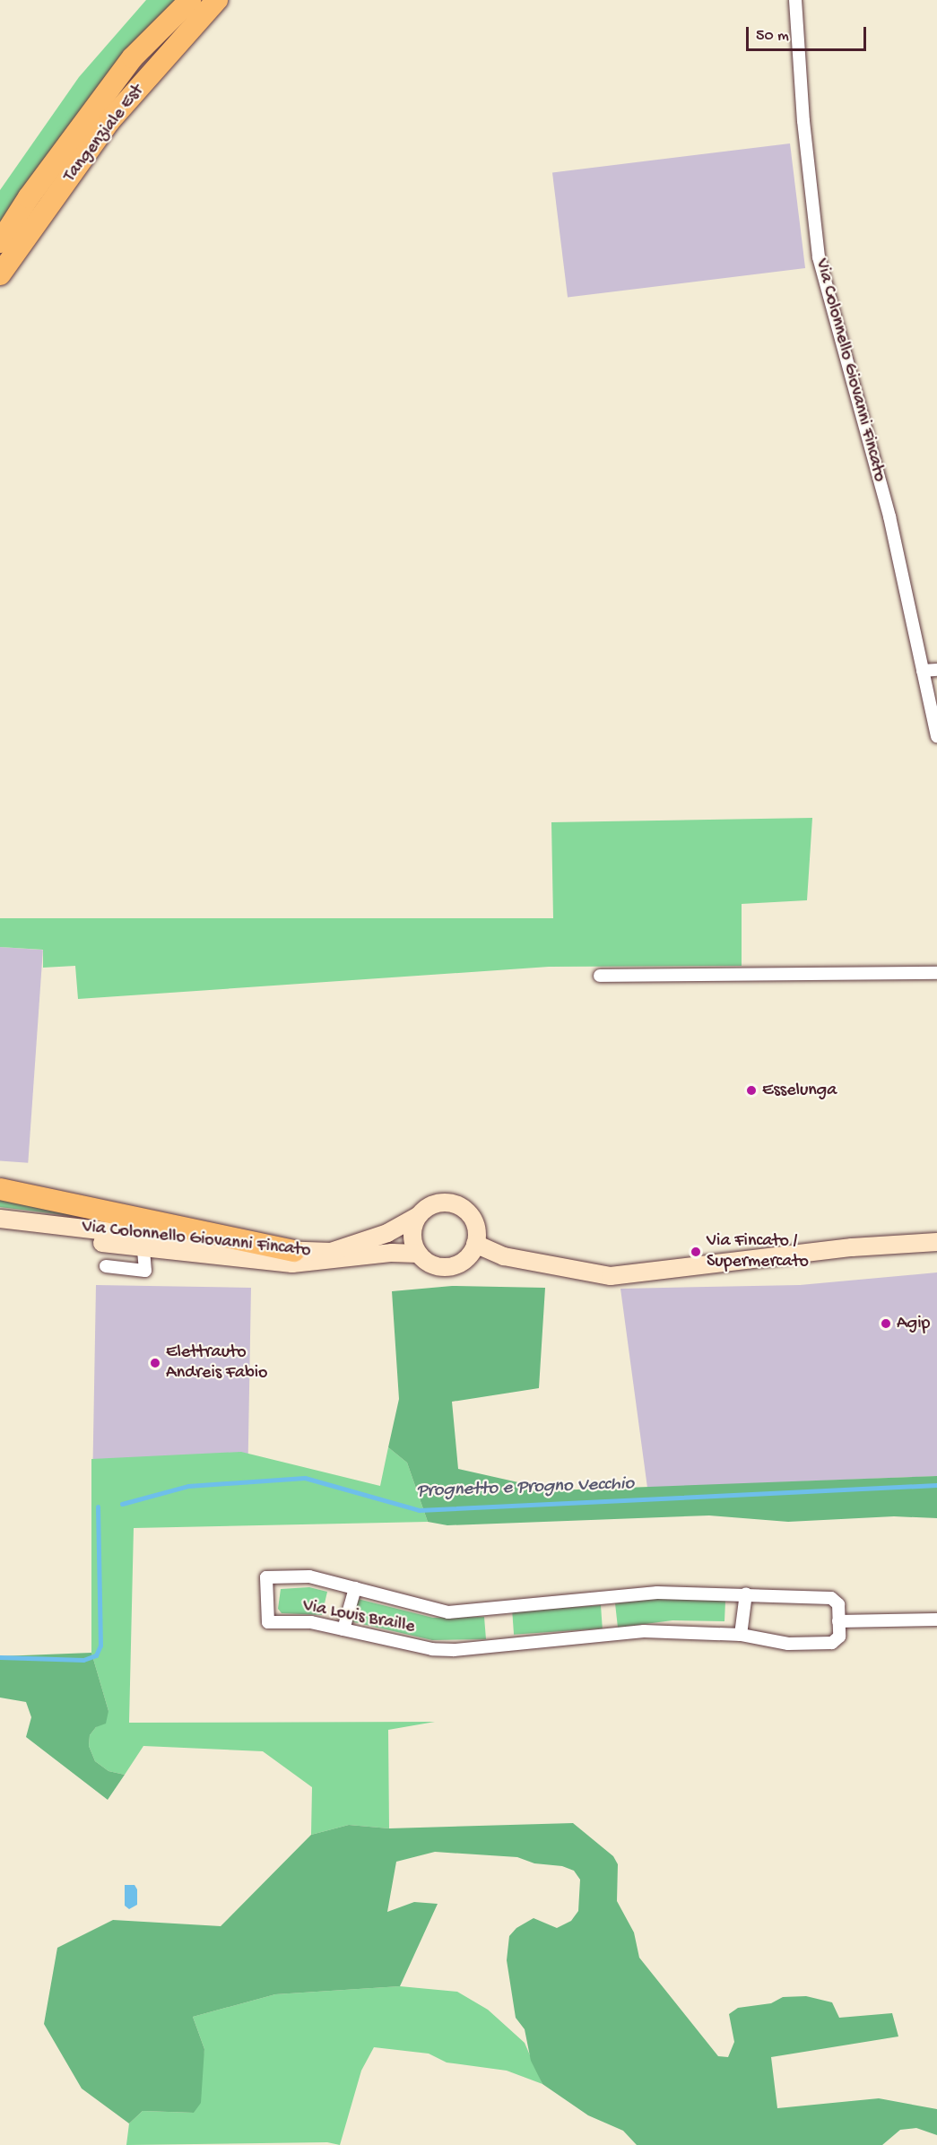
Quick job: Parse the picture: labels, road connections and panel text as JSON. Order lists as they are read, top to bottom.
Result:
{
  "streets": {
    "highway": ["Tangenziale Est"],
    "main road": ["Via Colonnello Giovanni Fincato"],
    "street": ["Via Louis Braille"]
  },
  "water": ["Prognetto e Progno Vecchio"],
  "places": [
    "Esselunga",
    "Via Fincato / Supermercato",
    "Agip",
    "Elettrauto Andreis Fabio"
  ],
  "scale_bar": "50 m"
}
